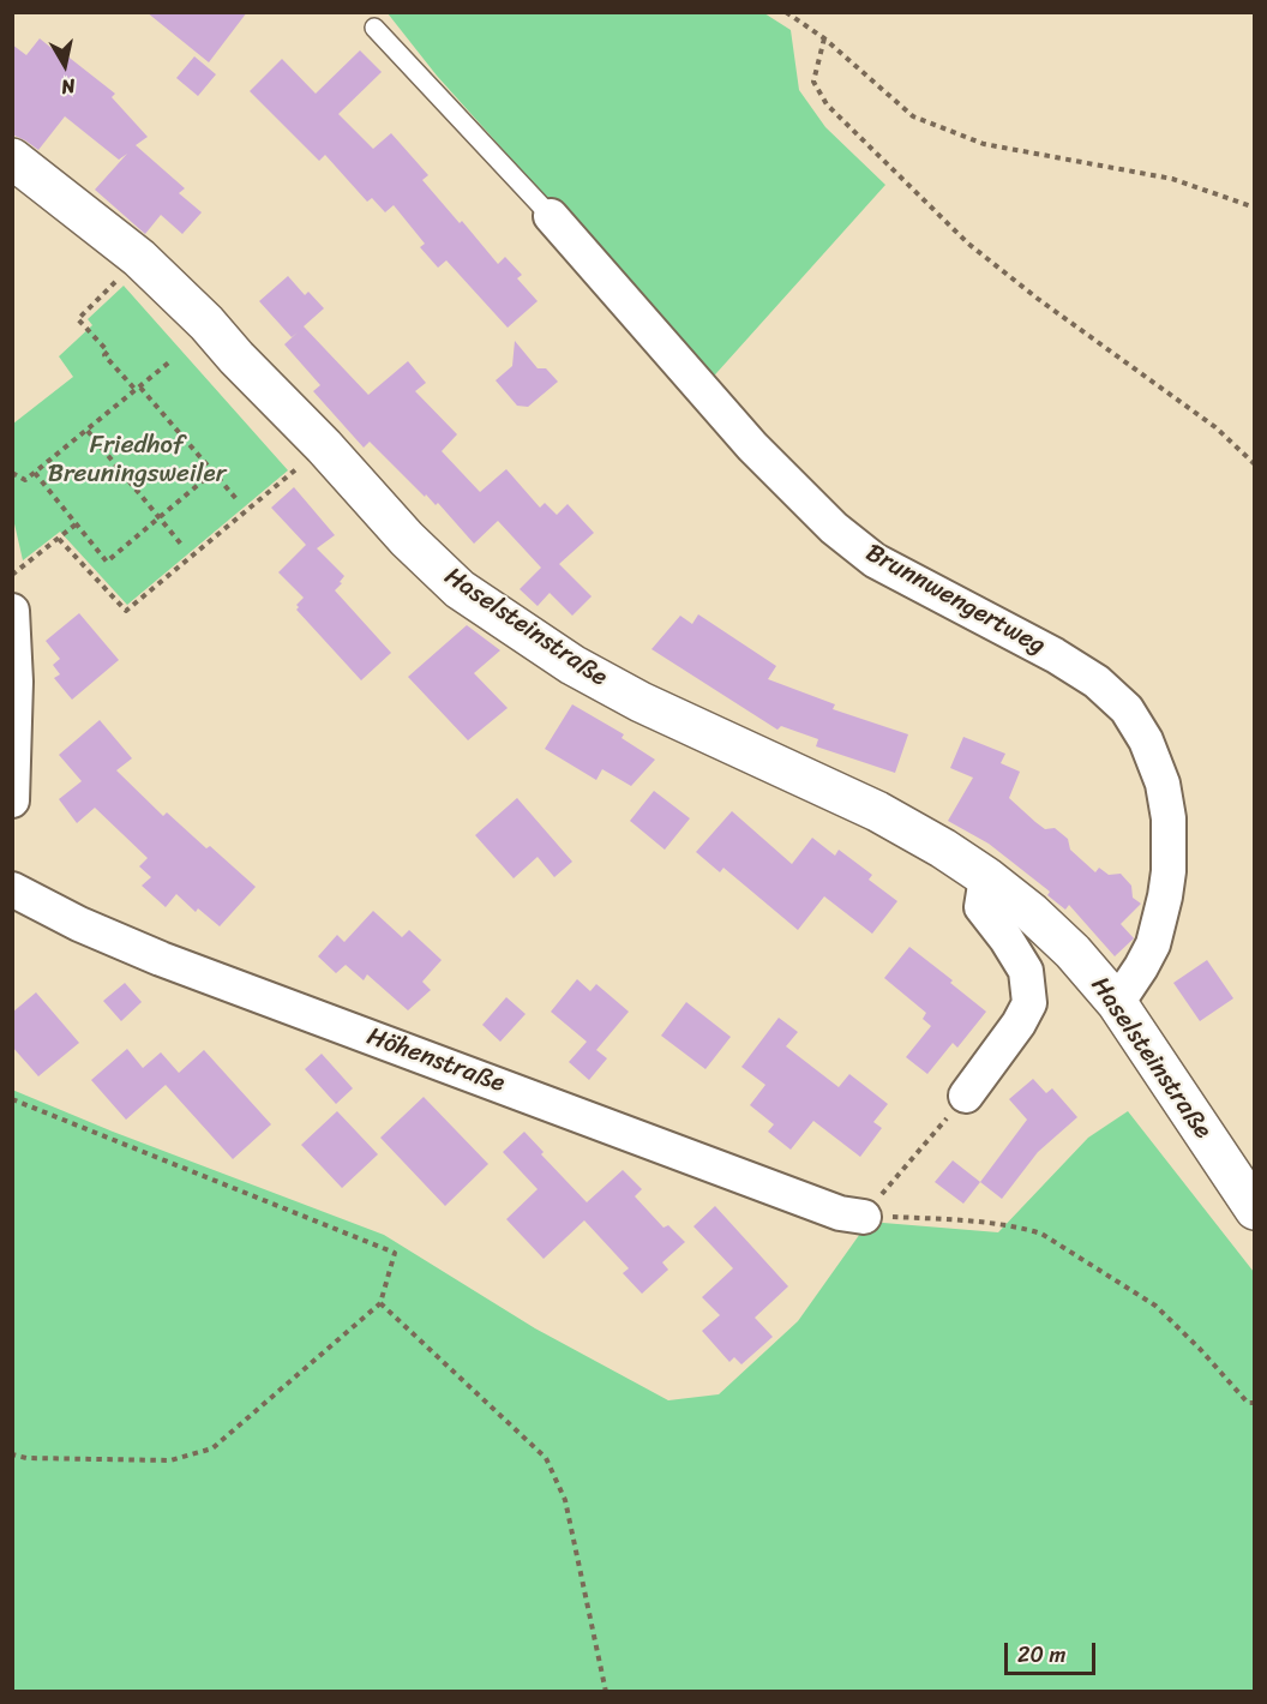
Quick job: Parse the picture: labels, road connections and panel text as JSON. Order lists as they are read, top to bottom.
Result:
{
  "streets": {
    "street": ["Brunnwengertweg", "Haselsteinstraße", "Höhenstraße"]
  },
  "crossings": [
    ["Brunnwengertweg", "Haselsteinstraße"]
  ],
  "parks": ["Friedhof Breuningsweiler"],
  "scale_bar": "20 m",
  "north": "bottom"
}
